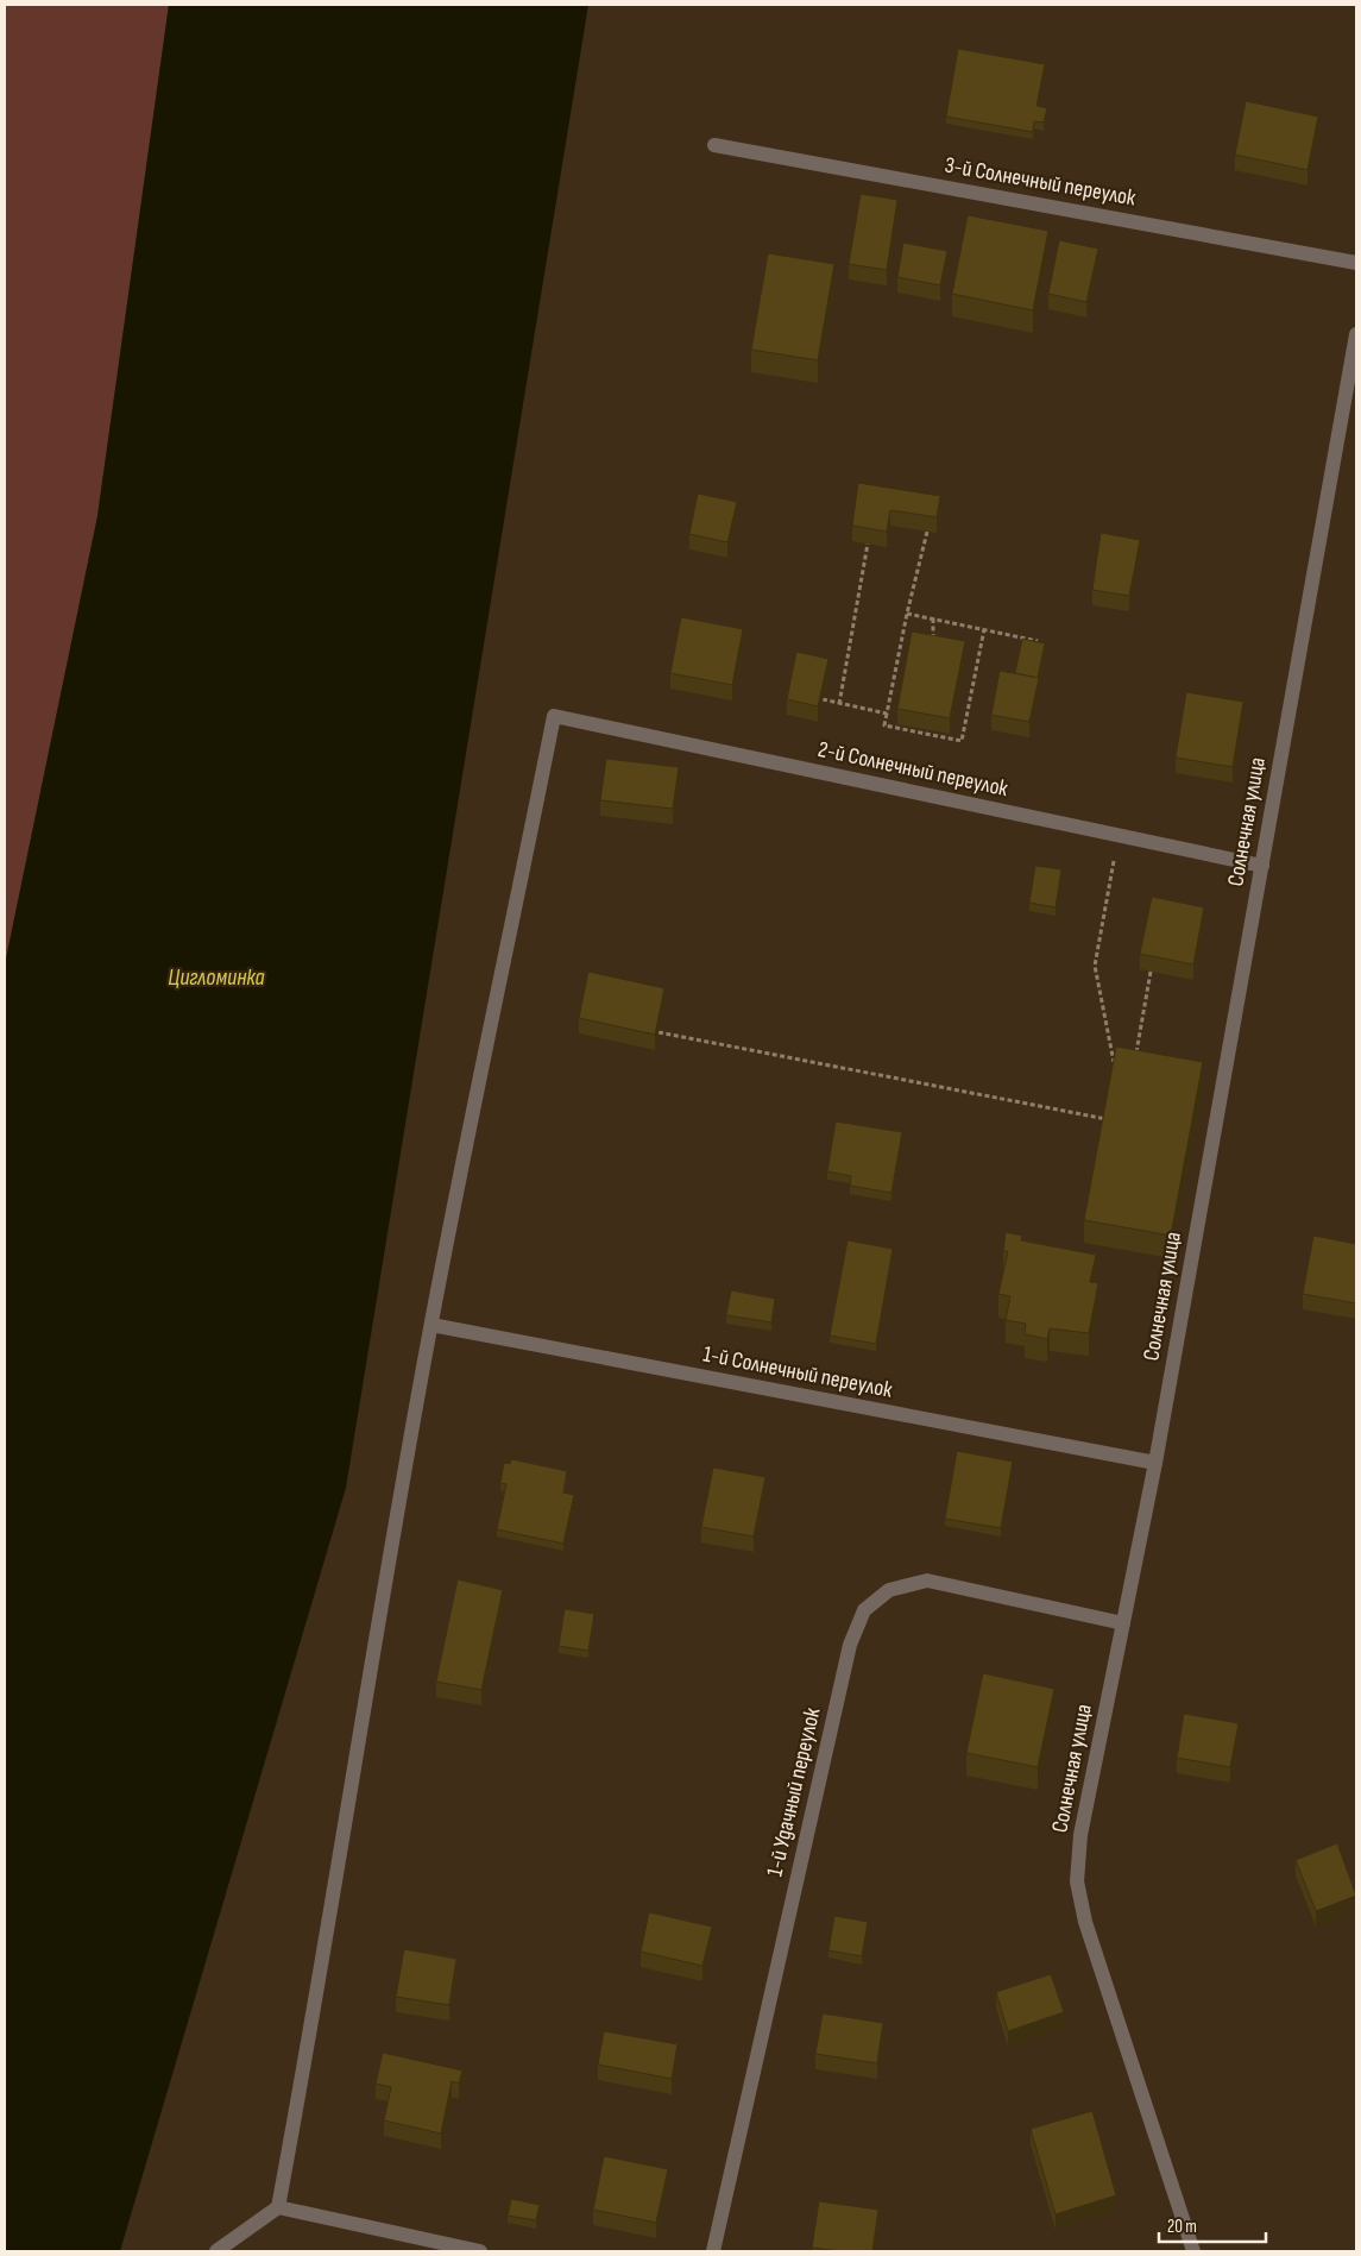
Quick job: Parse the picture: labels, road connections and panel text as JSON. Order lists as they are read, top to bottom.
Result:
{
  "streets": {
    "street": [
      "3-й Солнечный переулок",
      "2-й Солнечный переулок",
      "Солнечная улица",
      "1-й Солнечный переулок",
      "1-й Удачный переулок"
    ]
  },
  "crossings": [
    ["2-й Солнечный переулок", "Солнечная улица"],
    ["2-й Солнечный переулок", "1-й Солнечный переулок"],
    ["Солнечная улица", "1-й Солнечный переулок"],
    ["Солнечная улица", "1-й Удачный переулок"]
  ],
  "water": ["Цигломинка"],
  "scale_bar": "20 m"
}
